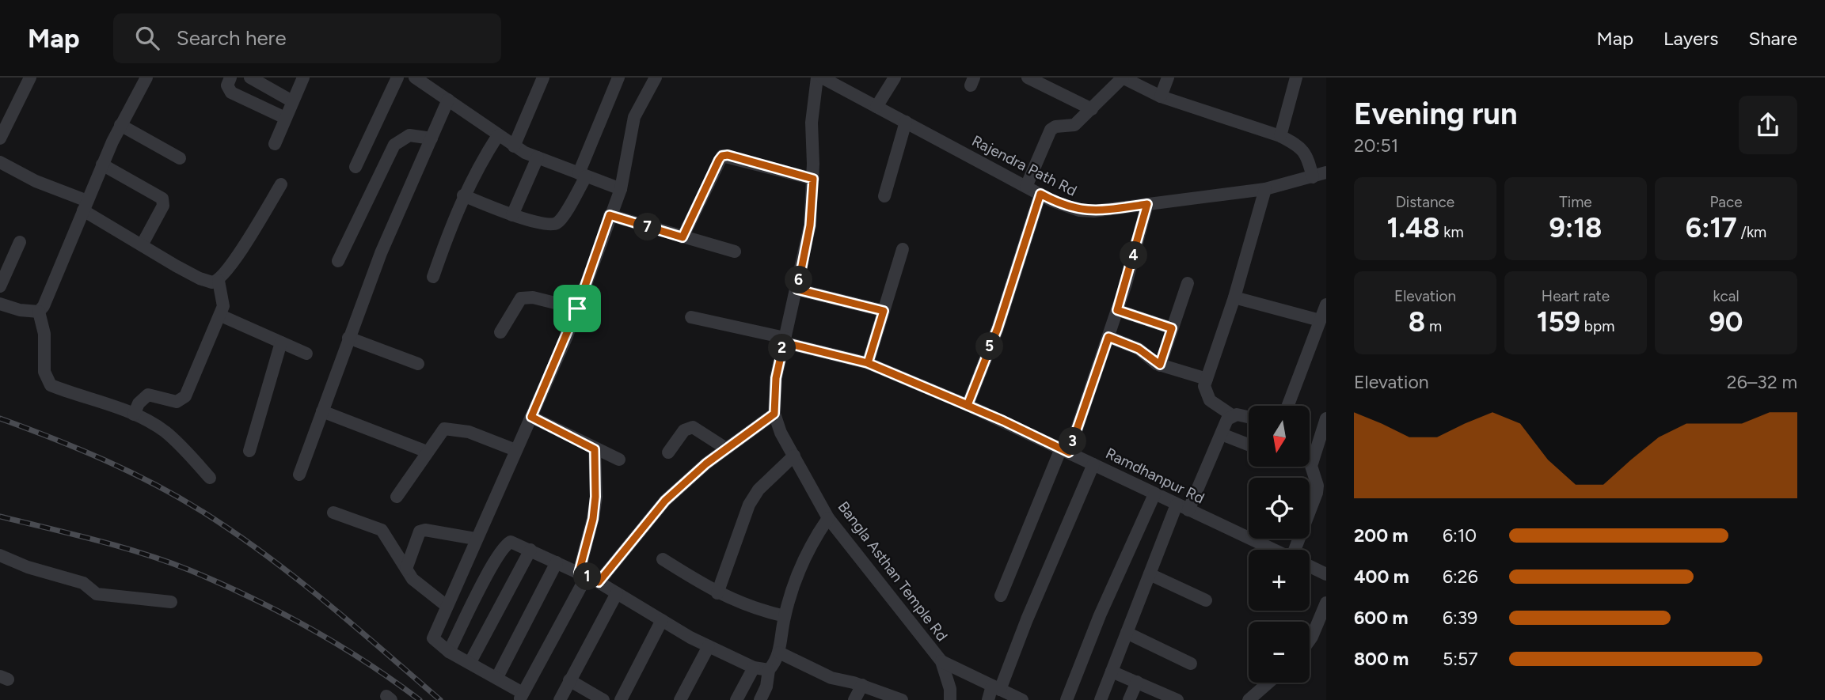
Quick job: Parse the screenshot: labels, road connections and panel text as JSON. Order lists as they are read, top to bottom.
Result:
{
  "streets": {
    "street": ["Rajendra Path Rd", "Ramdhanpur Rd", "Bangla Asthan Temple Rd"]
  },
  "crossings": [
    ["Ramdhanpur Rd", "Bangla Asthan Temple Rd"]
  ],
  "north": "bottom",
  "page": {
    "header": "Map",
    "search": "Search here",
    "nav": ["Map", "Layers", "Share"],
    "heading": ["Evening run", "20:51"],
    "stats": [
      ["Distance", "1.48 km"],
      ["Time", "9:18"],
      ["Pace", "6:17 /km"],
      ["Elevation", "8 m"],
      ["Heart rate", "159 bpm"],
      ["kcal", "90"]
    ],
    "pins": [
      "7",
      "4",
      "6",
      "5",
      "2",
      "3",
      "1"
    ],
    "chart": ["Elevation", "26–32 m"],
    "map_buttons": ["+", "−"],
    "list": [
      {
        "name": "200 m",
        "note": "6:10"
      },
      {
        "name": "400 m",
        "note": "6:26"
      },
      {
        "name": "600 m",
        "note": "6:39"
      },
      {
        "name": "800 m",
        "note": "5:57"
      }
    ]
  }
}
